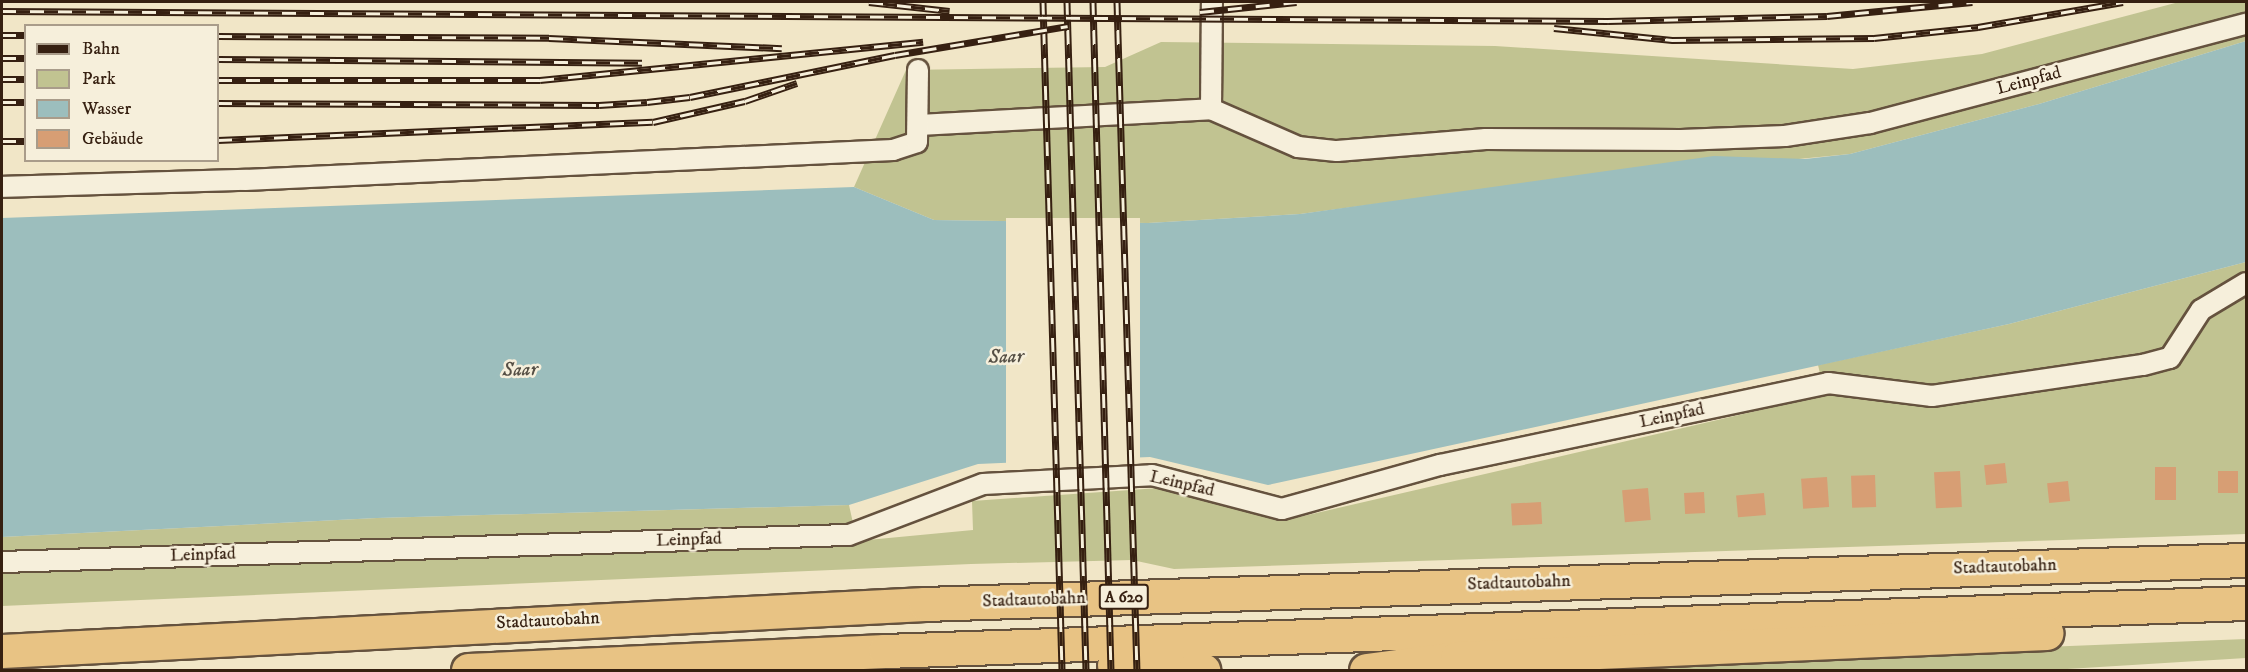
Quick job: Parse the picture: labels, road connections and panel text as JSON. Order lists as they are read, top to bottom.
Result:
{
  "streets": {
    "highway": ["Stadtautobahn", "A 620"],
    "lane": ["Leinpfad"]
  },
  "water": ["Saar"],
  "legend": [
    "Bahn",
    "Park",
    "Wasser",
    "Gebäude"
  ]
}
